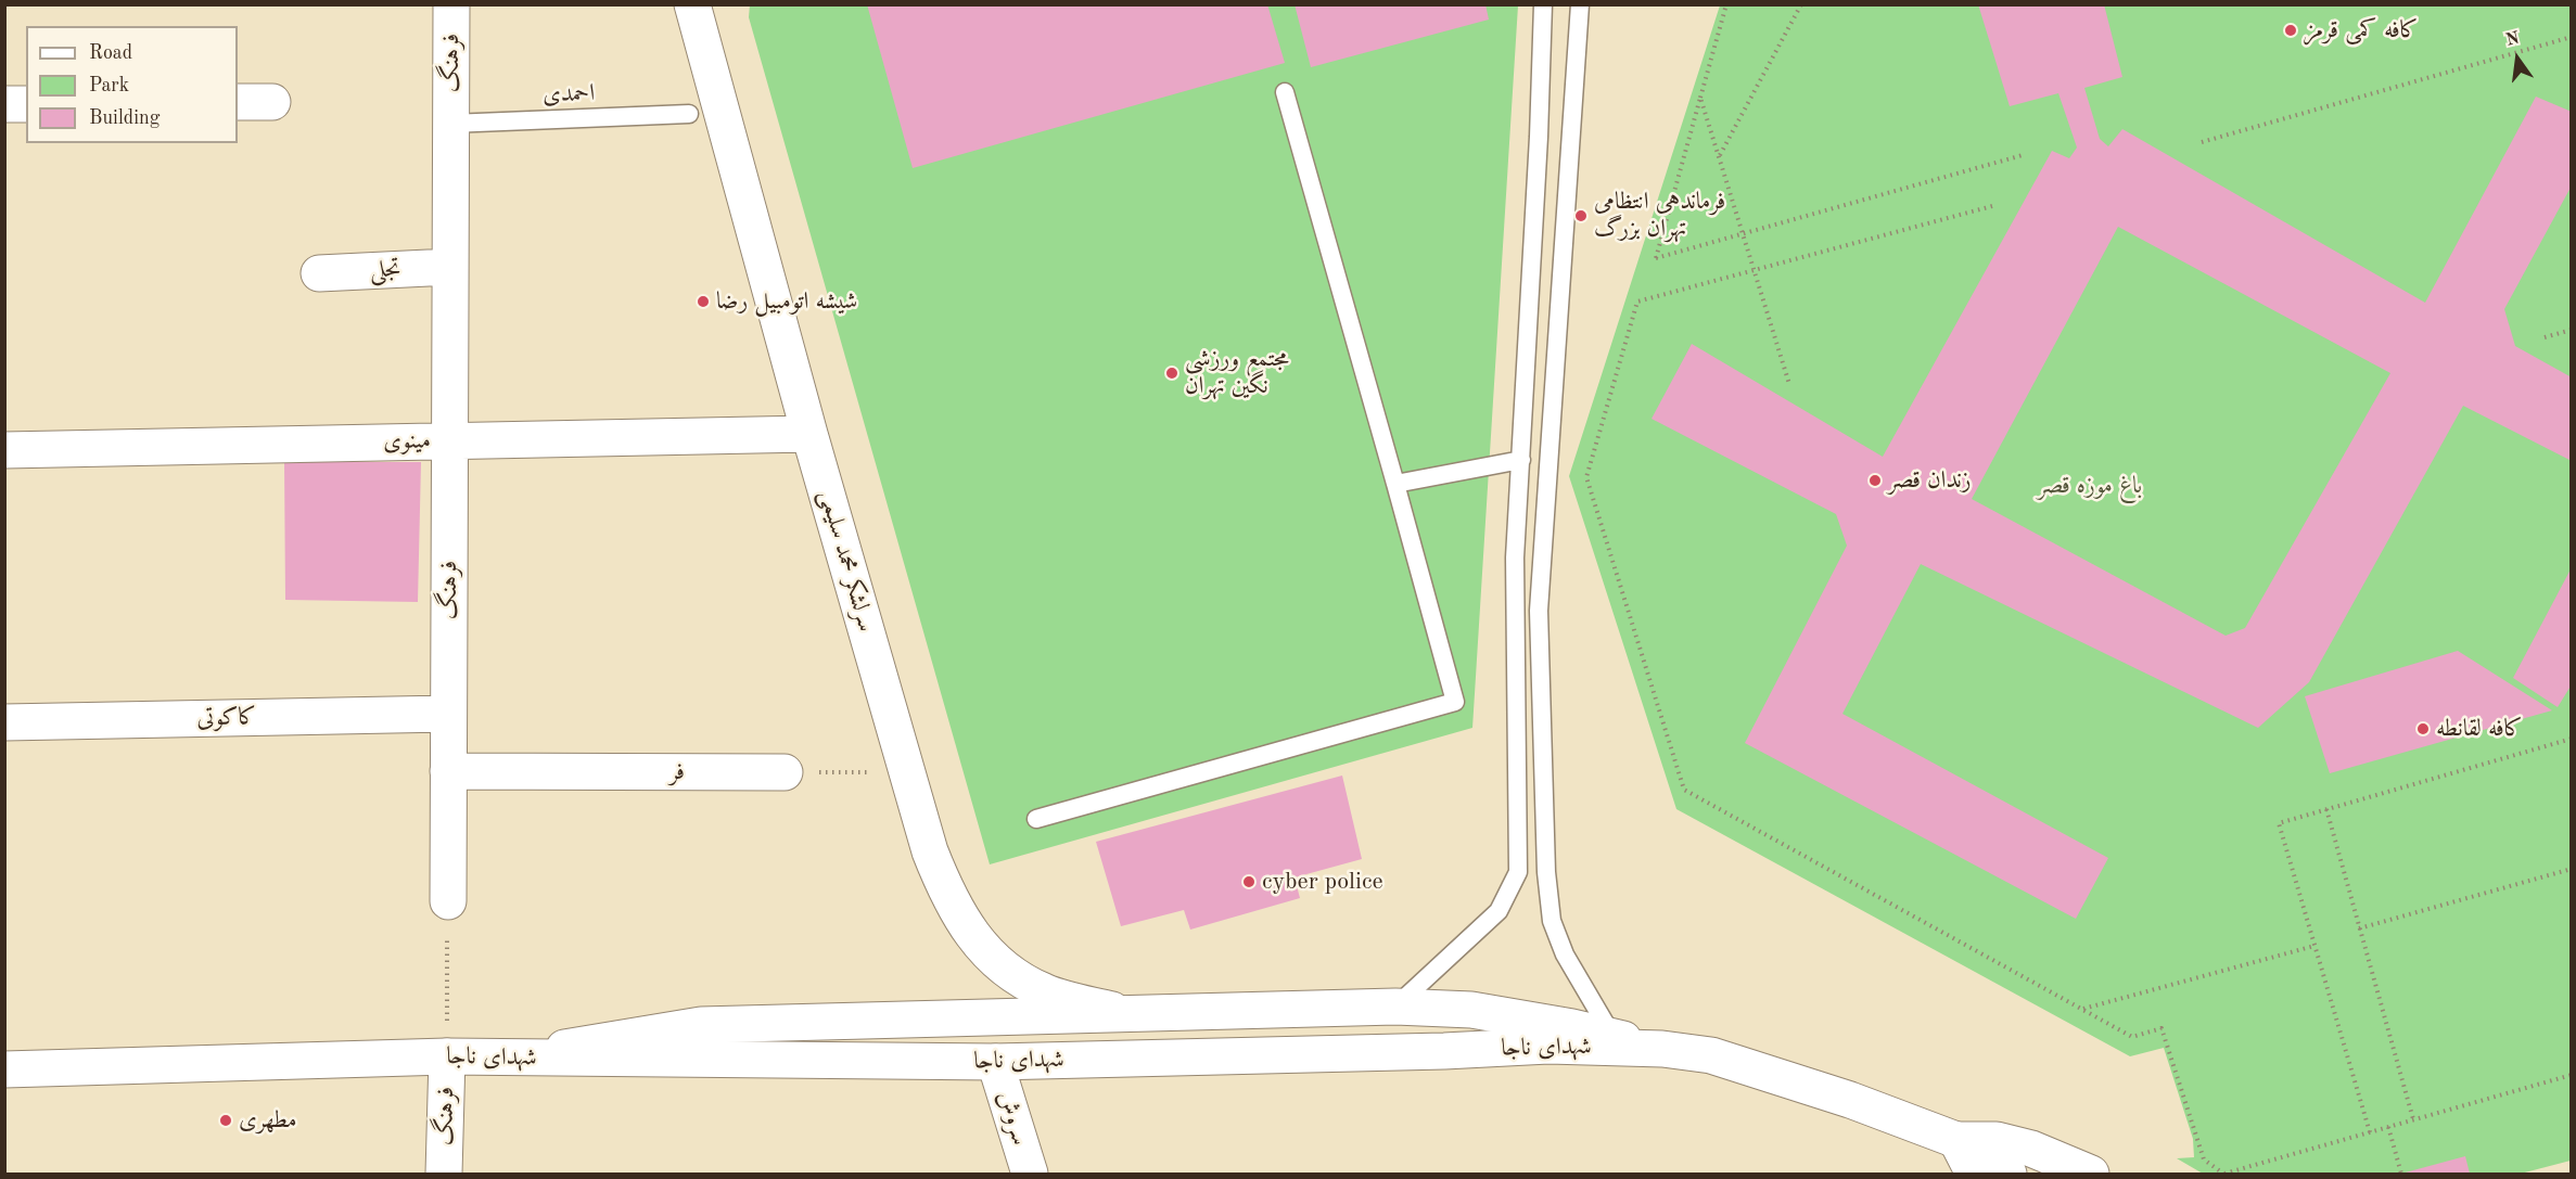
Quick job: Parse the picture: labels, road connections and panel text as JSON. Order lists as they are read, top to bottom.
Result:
{
  "streets": {
    "street": [
      "فرهنگ",
      "تجلی",
      "مینوی",
      "سرلشکر محمد سلیمی",
      "کاکوتی",
      "فر",
      "شهدای ناجا",
      "سروش"
    ],
    "lane": ["احمدی"]
  },
  "crossings": [
    ["فرهنگ", "احمدی"],
    ["فرهنگ", "تجلی"],
    ["فرهنگ", "مینوی"],
    ["فرهنگ", "کاکوتی"],
    ["فرهنگ", "فر"],
    ["فرهنگ", "شهدای ناجا"],
    ["مینوی", "سرلشکر محمد سلیمی"],
    ["شهدای ناجا", "سروش"]
  ],
  "parks": ["باغ موزه قصر"],
  "places": [
    "کافه کمی قرمز",
    "فرماندهی انتظامی تهران بزرگ",
    "شیشه اتومبیل رضا",
    "مجتمع ورزشی نگین تهران",
    "زندان قصر",
    "کافه لقانطه",
    "cyber police",
    "مطهری"
  ],
  "legend": ["Road", "Park", "Building"],
  "north": "top"
}
